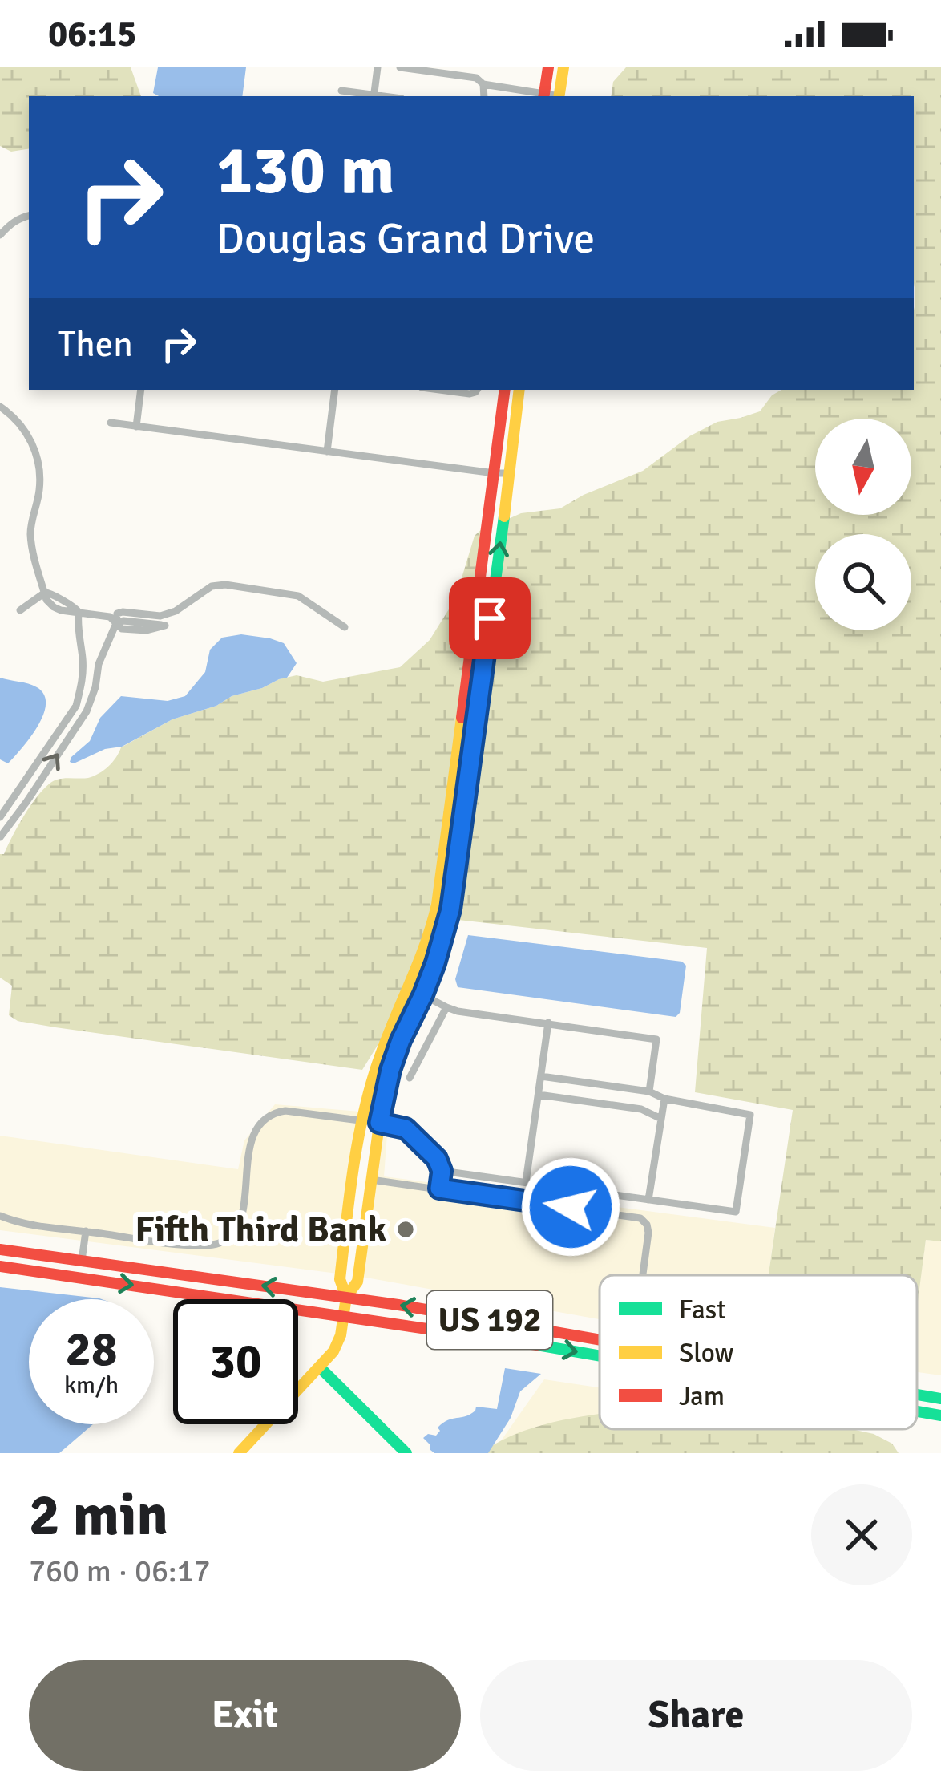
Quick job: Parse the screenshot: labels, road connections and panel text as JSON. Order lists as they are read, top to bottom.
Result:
{
  "streets": {
    "main road": ["US 192"]
  },
  "places": ["Fifth Third Bank"],
  "legend": ["Fast", "Slow", "Jam"],
  "north": "bottom",
  "page": {
    "status": "06:15",
    "turn": ["130 m", "Douglas Grand Drive"],
    "then": "Then",
    "speed": "28 km/h",
    "limit": "30",
    "heading": ["2 min", "760 m · 06:17"],
    "buttons": ["Exit", "Share"]
  }
}
